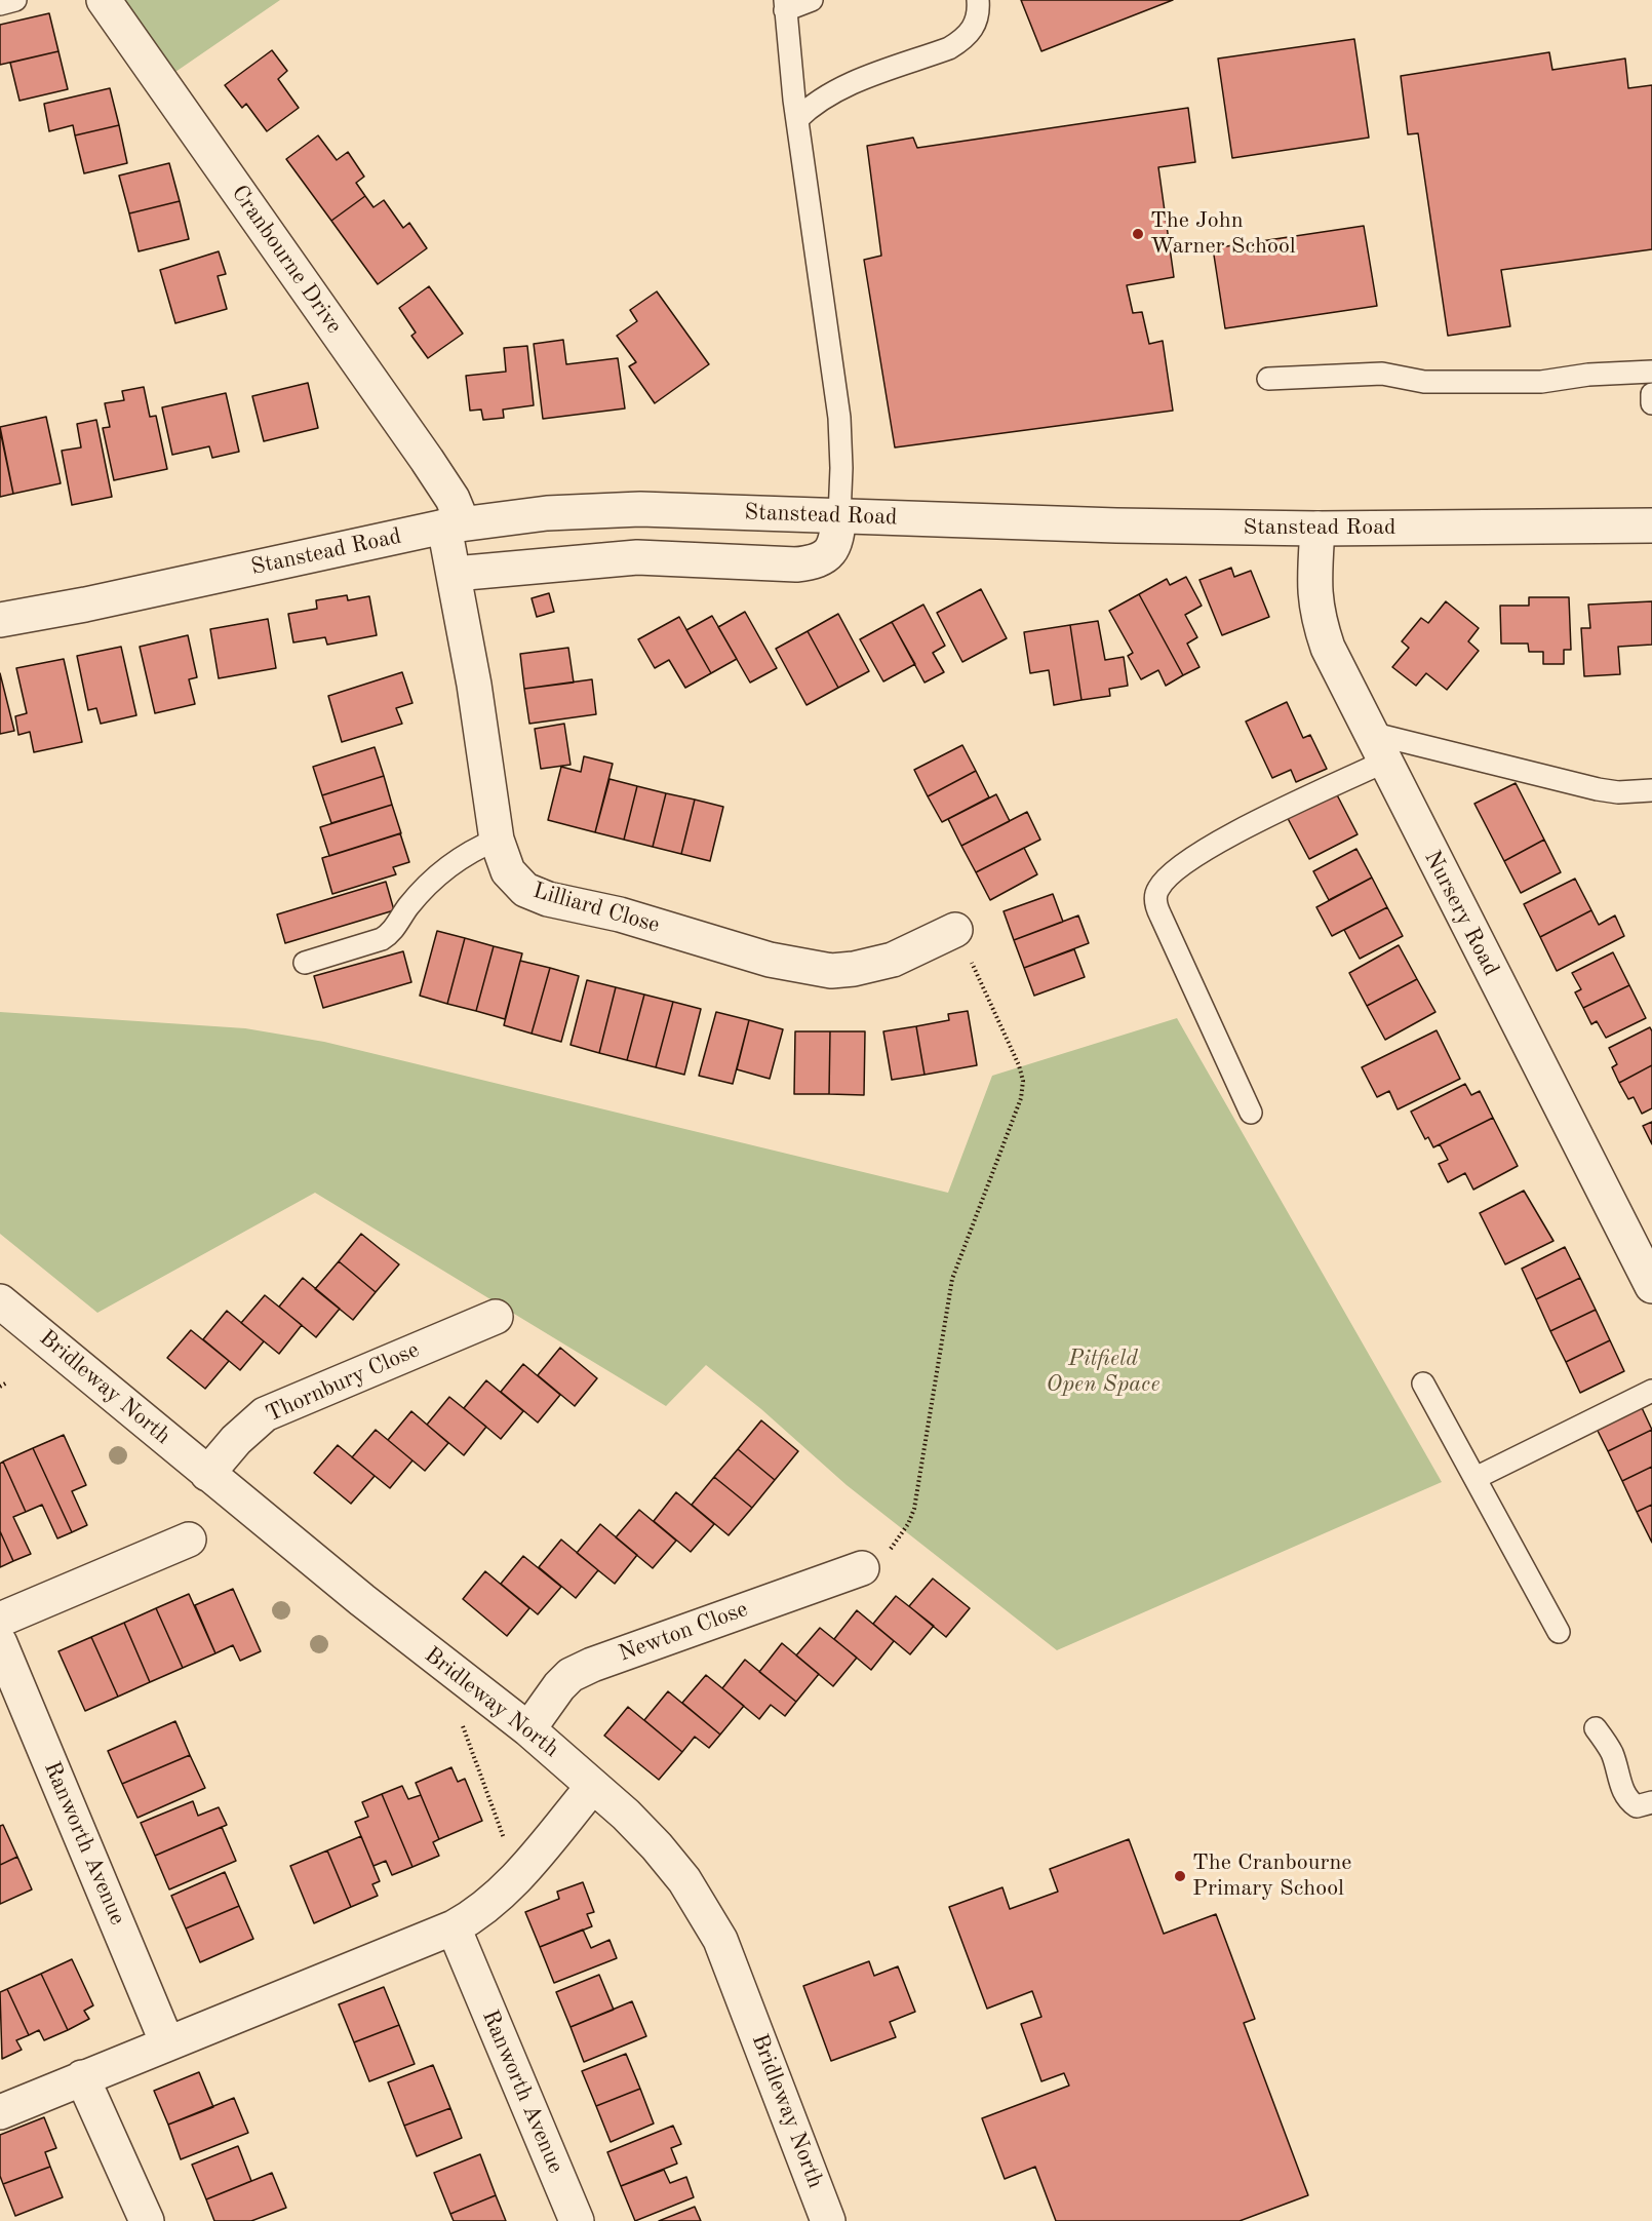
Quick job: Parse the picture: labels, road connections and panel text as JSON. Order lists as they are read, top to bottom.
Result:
{
  "streets": {
    "street": [
      "Cranbourne Drive",
      "Stanstead Road",
      "Lilliard Close",
      "Nursery Road",
      "Thornbury Close",
      "Bridleway North",
      "Newton Close",
      "Ranworth Avenue"
    ]
  },
  "crossings": [
    ["Cranbourne Drive", "Stanstead Road"],
    ["Cranbourne Drive", "Lilliard Close"],
    ["Stanstead Road", "Lilliard Close"],
    ["Stanstead Road", "Nursery Road"],
    ["Thornbury Close", "Bridleway North"],
    ["Bridleway North", "Newton Close"]
  ],
  "parks": ["Pitfield Open Space"],
  "places": ["The John Warner School", "The Cranbourne Primary School"]
}
